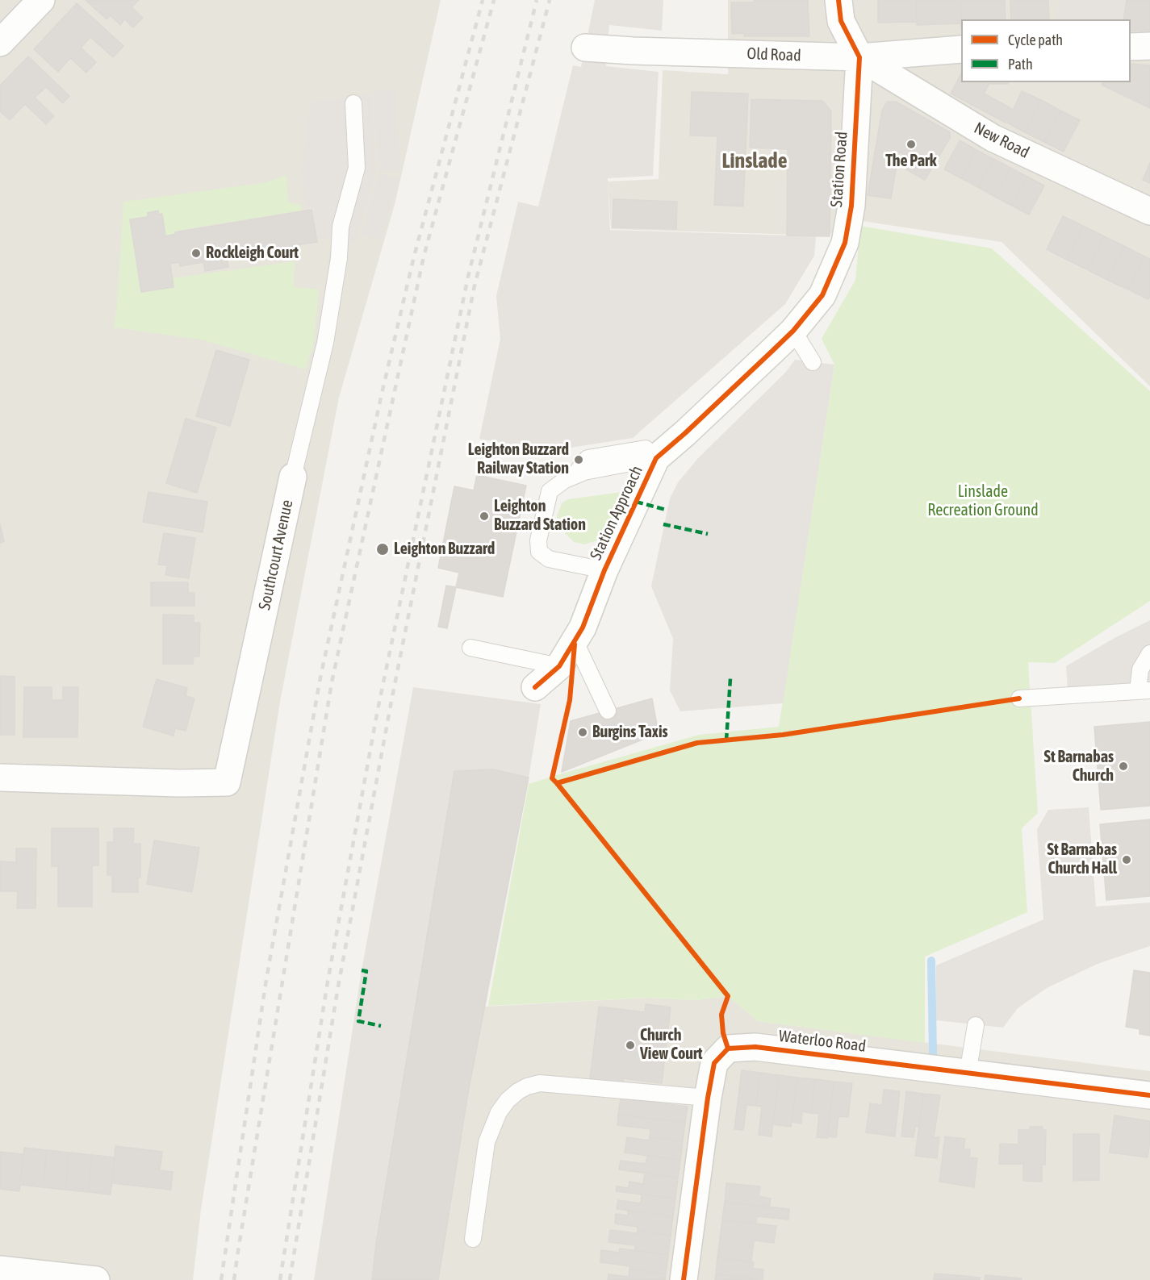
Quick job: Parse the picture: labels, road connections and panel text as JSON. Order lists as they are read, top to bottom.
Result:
{
  "streets": {
    "street": [
      "Old Road",
      "New Road",
      "Station Road",
      "Station Approach",
      "Southcourt Avenue",
      "Waterloo Road"
    ]
  },
  "crossings": [
    ["Old Road", "New Road"],
    ["Old Road", "Station Road"],
    ["New Road", "Station Road"],
    ["Station Road", "Station Approach"]
  ],
  "districts": ["Linslade"],
  "parks": ["Linslade Recreation Ground"],
  "places": [
    "The Park",
    "Rockleigh Court",
    "Leighton Buzzard Railway Station",
    "Leighton Buzzard Station",
    "Leighton Buzzard",
    "Burgins Taxis",
    "St Barnabas Church",
    "St Barnabas Church Hall",
    "Church View Court"
  ],
  "legend": ["Cycle path", "Path"]
}
